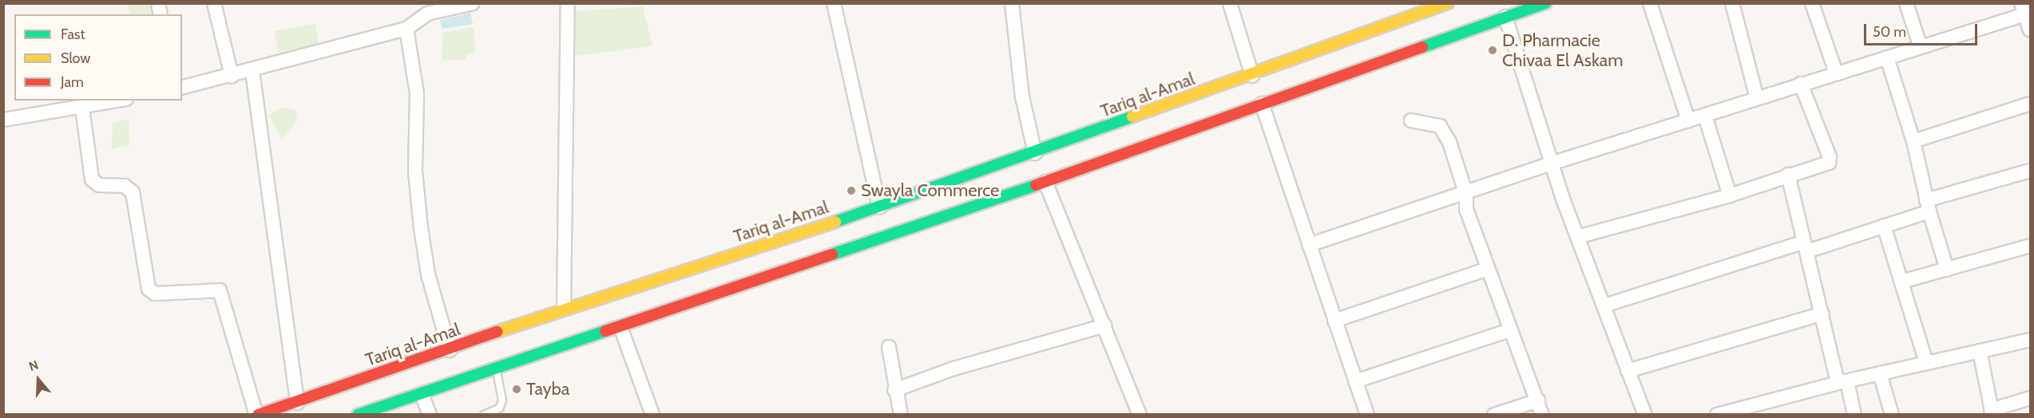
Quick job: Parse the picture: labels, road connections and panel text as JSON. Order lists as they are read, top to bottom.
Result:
{
  "streets": {
    "highway": ["Tariq al-Amal"]
  },
  "places": ["D. Pharmacie Chivaa El Askam", "Swayla Commerce", "Tayba"],
  "legend": ["Fast", "Slow", "Jam"],
  "scale_bar": "50 m",
  "north": "top"
}
